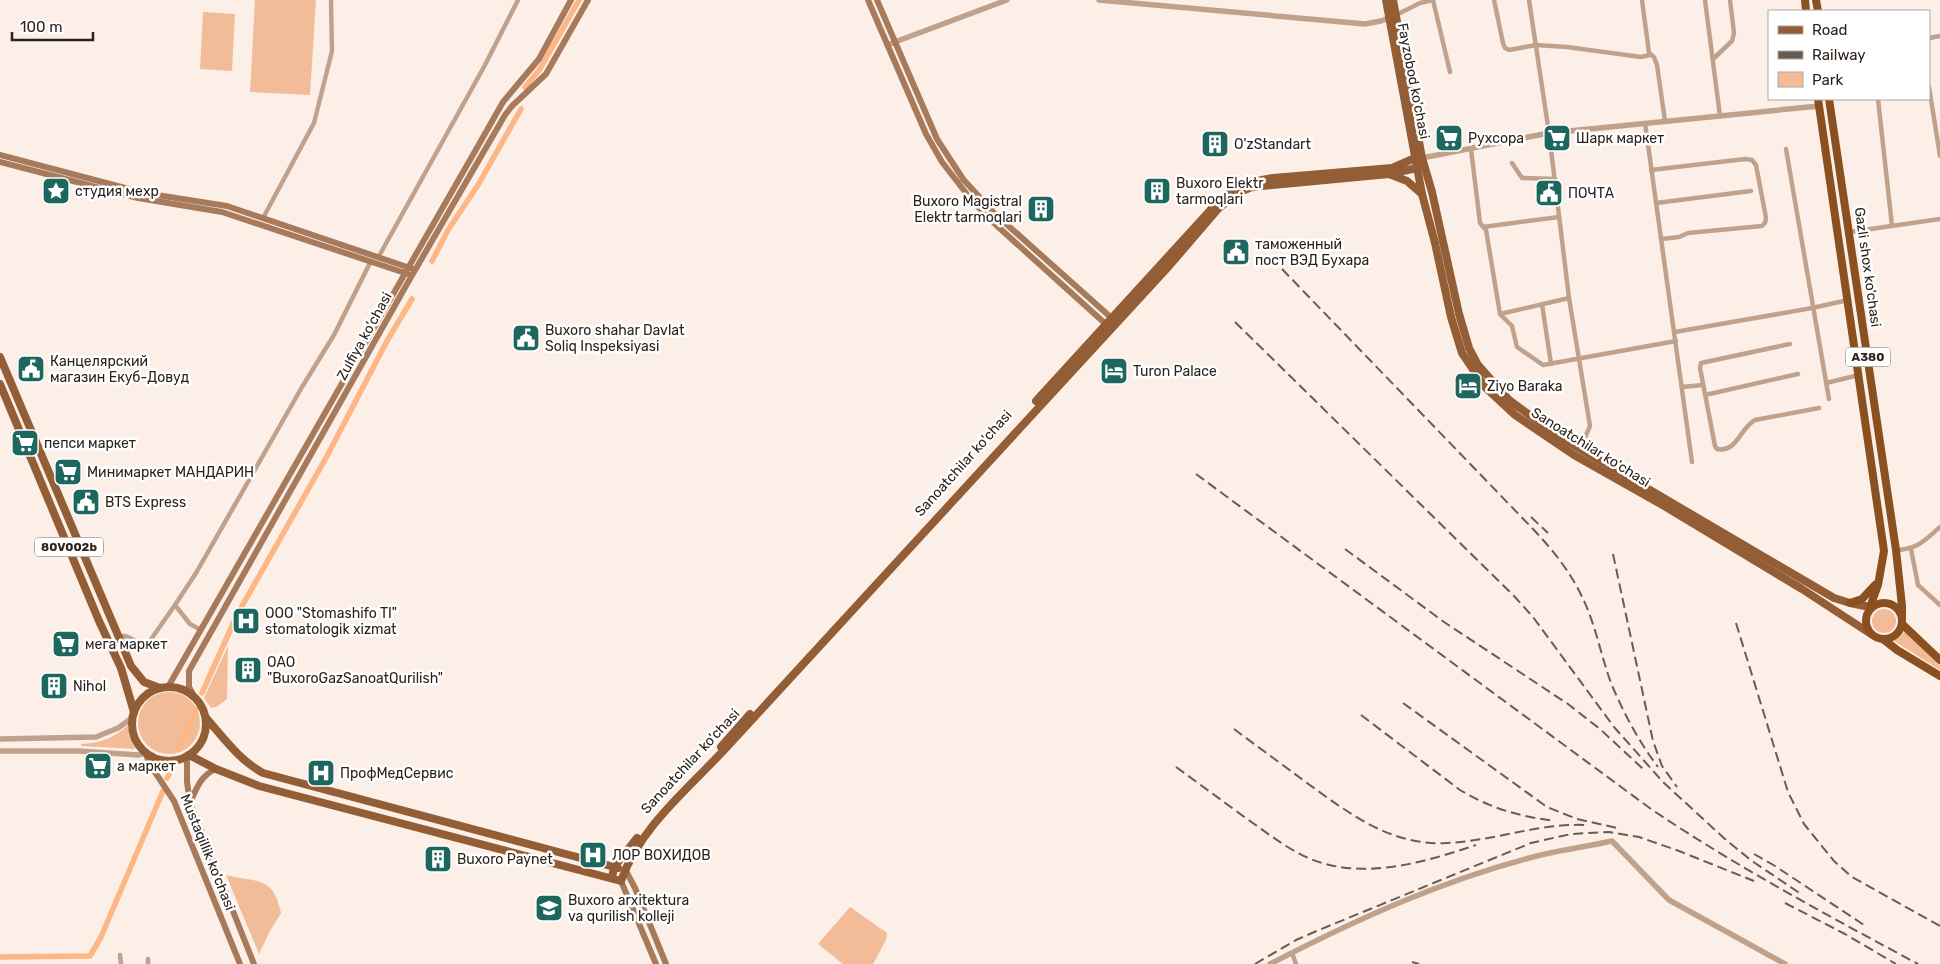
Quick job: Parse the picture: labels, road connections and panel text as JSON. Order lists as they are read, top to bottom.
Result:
{
  "streets": {
    "highway": ["Gazli shox ko'chasi", "A380"],
    "main road": [
      "Fayzobod ko'chasi",
      "Zulfiya ko'chasi",
      "Sanoatchilar ko'chasi",
      "80V002b",
      "Mustaqillik ko'chasi"
    ]
  },
  "crossings": [
    ["Fayzobod ko'chasi", "Sanoatchilar ko'chasi"],
    ["Gazli shox ko'chasi", "Sanoatchilar ko'chasi"],
    ["Zulfiya ko'chasi", "80V002b"],
    ["Zulfiya ko'chasi", "Mustaqillik ko'chasi"],
    ["80V002b", "Mustaqillik ko'chasi"]
  ],
  "places": {
    "supermarket": [
      "Рухсора",
      "Шарк маркет",
      "пепси маркет",
      "Минимаркет МАНДАРИН",
      "мега маркет",
      "а маркет"
    ],
    "building": [
      "O'zStandart",
      "Buxoro Elektr tarmoqlari",
      "Buxoro Magistral Elektr tarmoqlari",
      "ОАО \"BuxoroGazSanoatQurilish\"",
      "Nihol",
      "Buxoro Paynet"
    ],
    "place": ["студия мехр"],
    "public building": [
      "ПОЧТА",
      "таможенный пост ВЭД Бухара",
      "Buxoro shahar Davlat Soliq Inspeksiyasi",
      "Канцелярский магазин Екуб-Довуд",
      "BTS Express"
    ],
    "hotel": ["Turon Palace", "Ziyo Baraka"],
    "hospital": ["OOO \"Stomashifo TI\" stomatologik xizmat", "ПрофМедСервис", "ЛОР ВОХИДОВ"],
    "school or university": ["Buxoro arxitektura va qurilish kolleji"]
  },
  "legend": ["Road", "Railway", "Park"],
  "scale_bar": "100 m"
}
